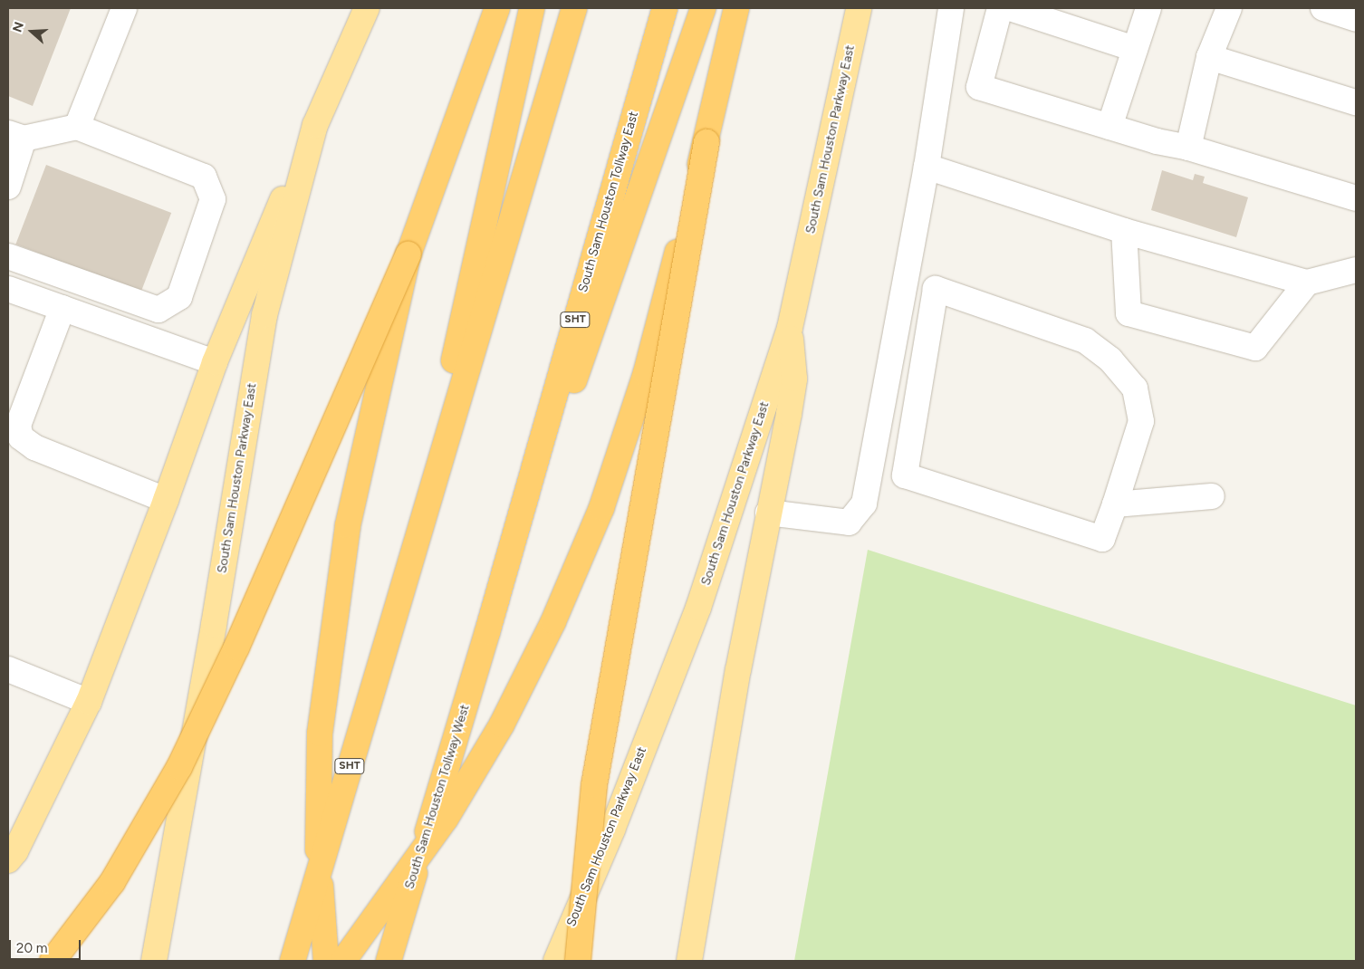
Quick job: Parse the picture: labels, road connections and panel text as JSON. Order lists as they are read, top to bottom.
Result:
{
  "streets": {
    "highway": ["South Sam Houston Tollway East", "SHT", "South Sam Houston Tollway West"],
    "main road": ["South Sam Houston Parkway East"]
  },
  "crossings": [
    ["South Sam Houston Tollway East", "South Sam Houston Tollway West"]
  ],
  "scale_bar": "20 m",
  "north": "left"
}
